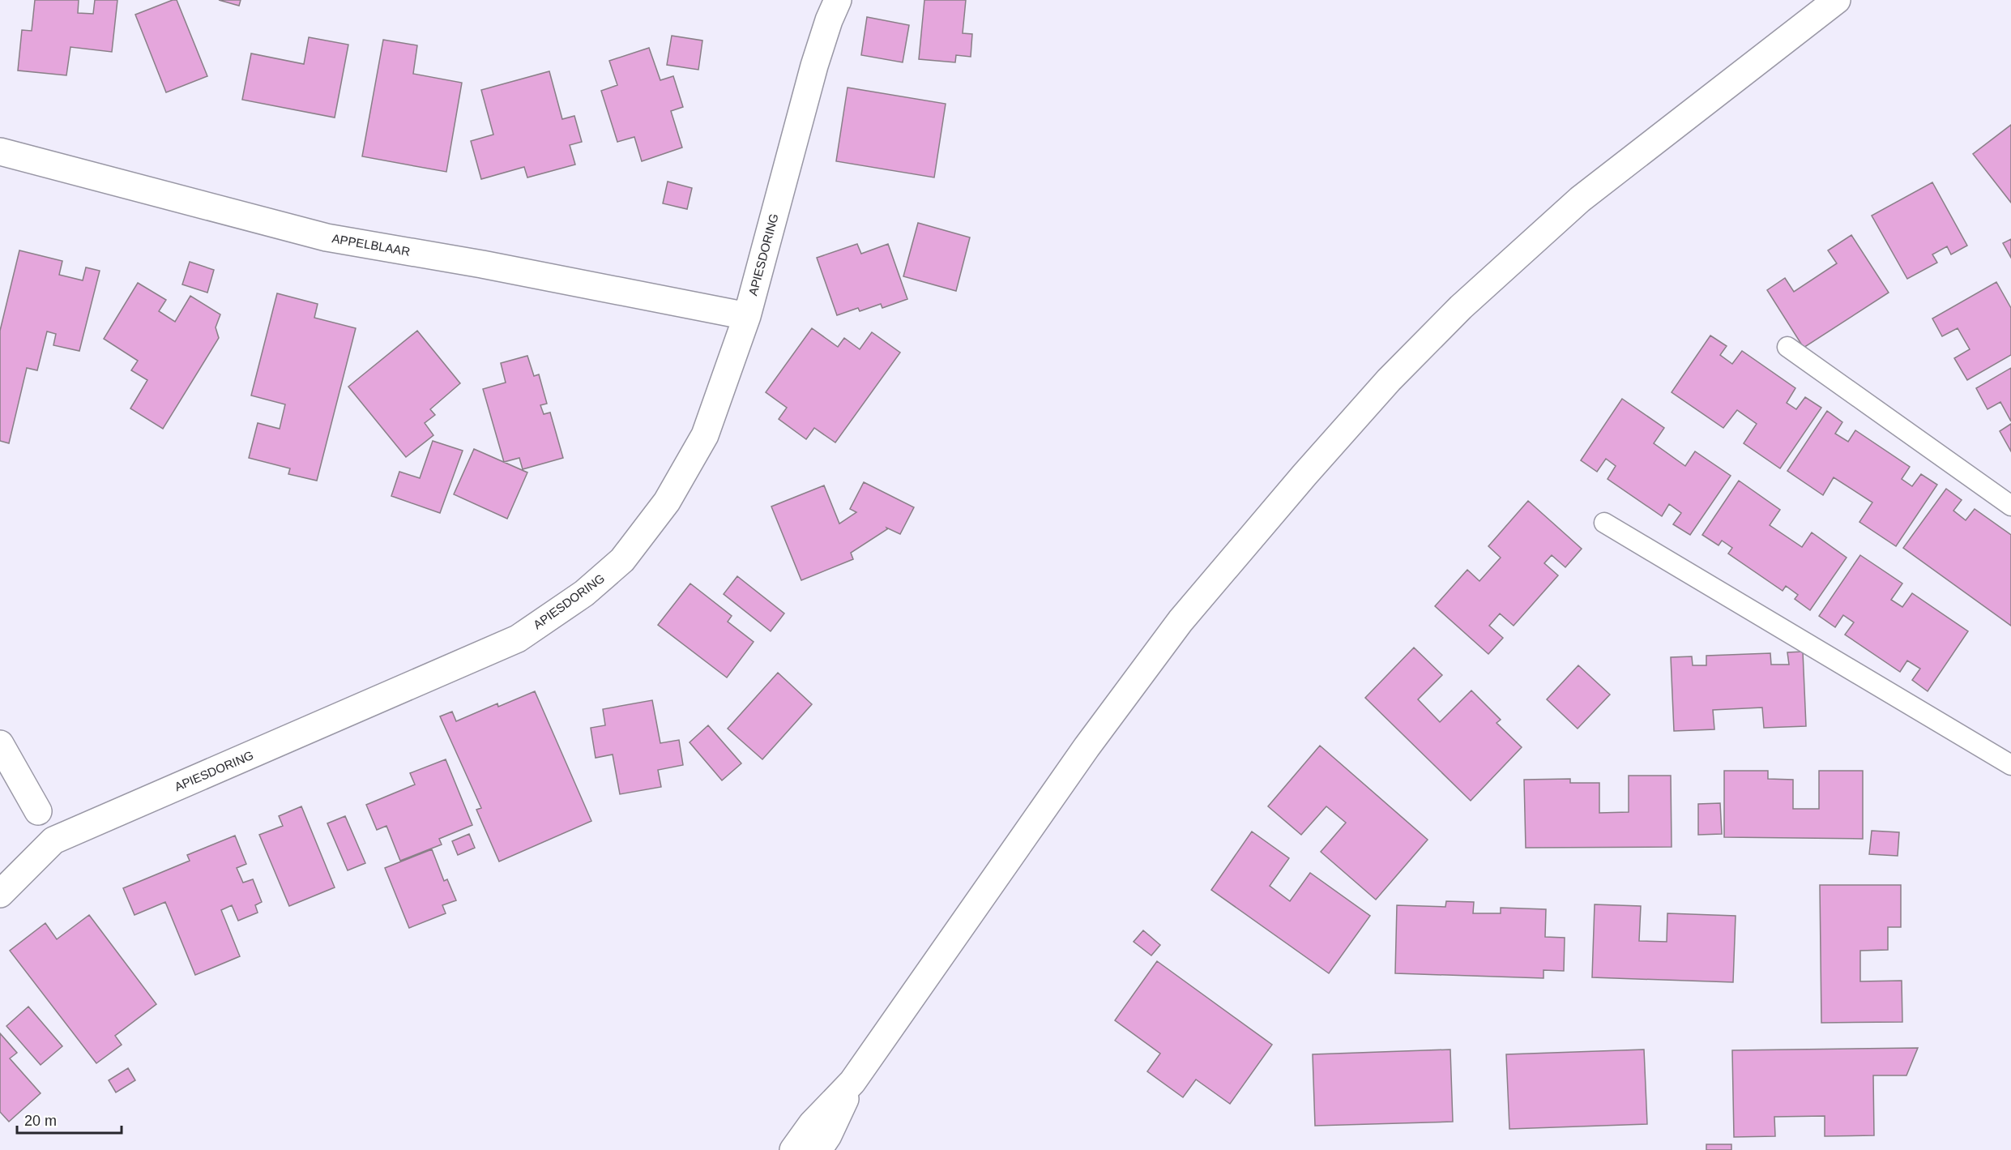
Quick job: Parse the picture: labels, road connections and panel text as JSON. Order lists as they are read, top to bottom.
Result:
{
  "streets": {
    "street": ["APPELBLAAR", "APIESDORING"]
  },
  "crossings": [
    ["APPELBLAAR", "APIESDORING"]
  ],
  "scale_bar": "20 m"
}
